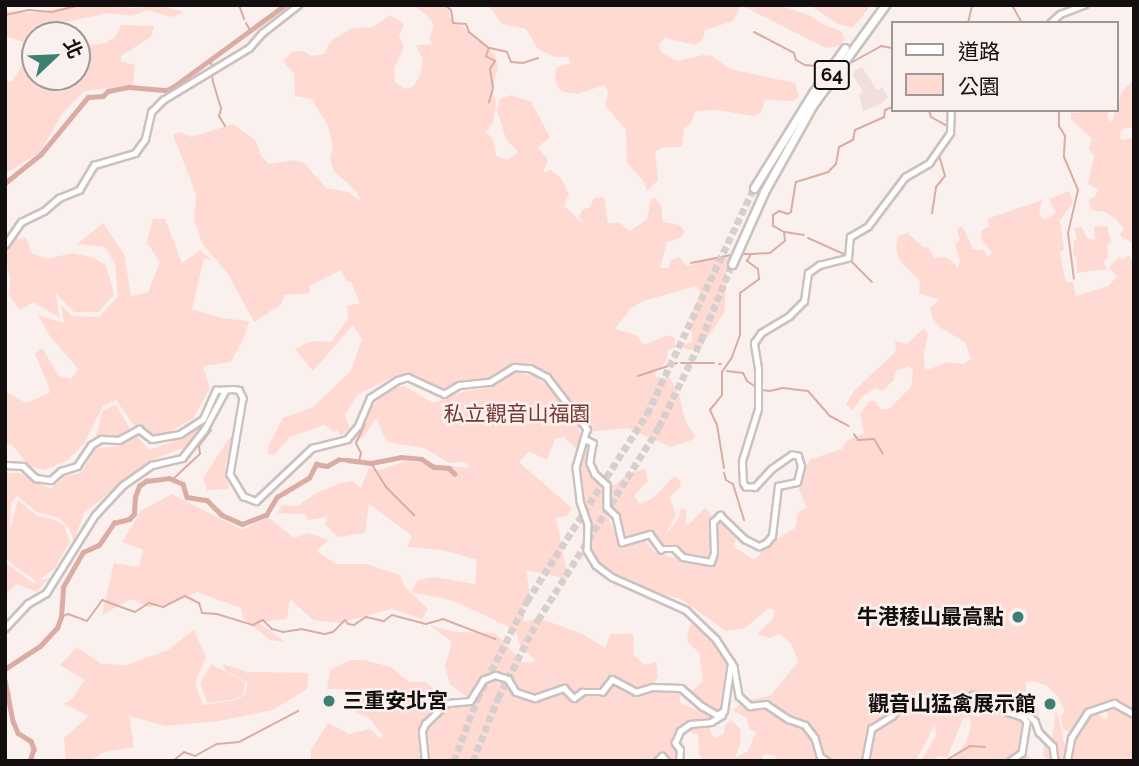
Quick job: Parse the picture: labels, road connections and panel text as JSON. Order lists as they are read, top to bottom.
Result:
{
  "streets": {
    "highway": ["64"]
  },
  "parks": ["私立觀音山福園"],
  "places": ["牛港稜山最高點", "三重安北宮", "觀音山猛禽展示館"],
  "legend": ["道路", "公園"],
  "north": "top right"
}
